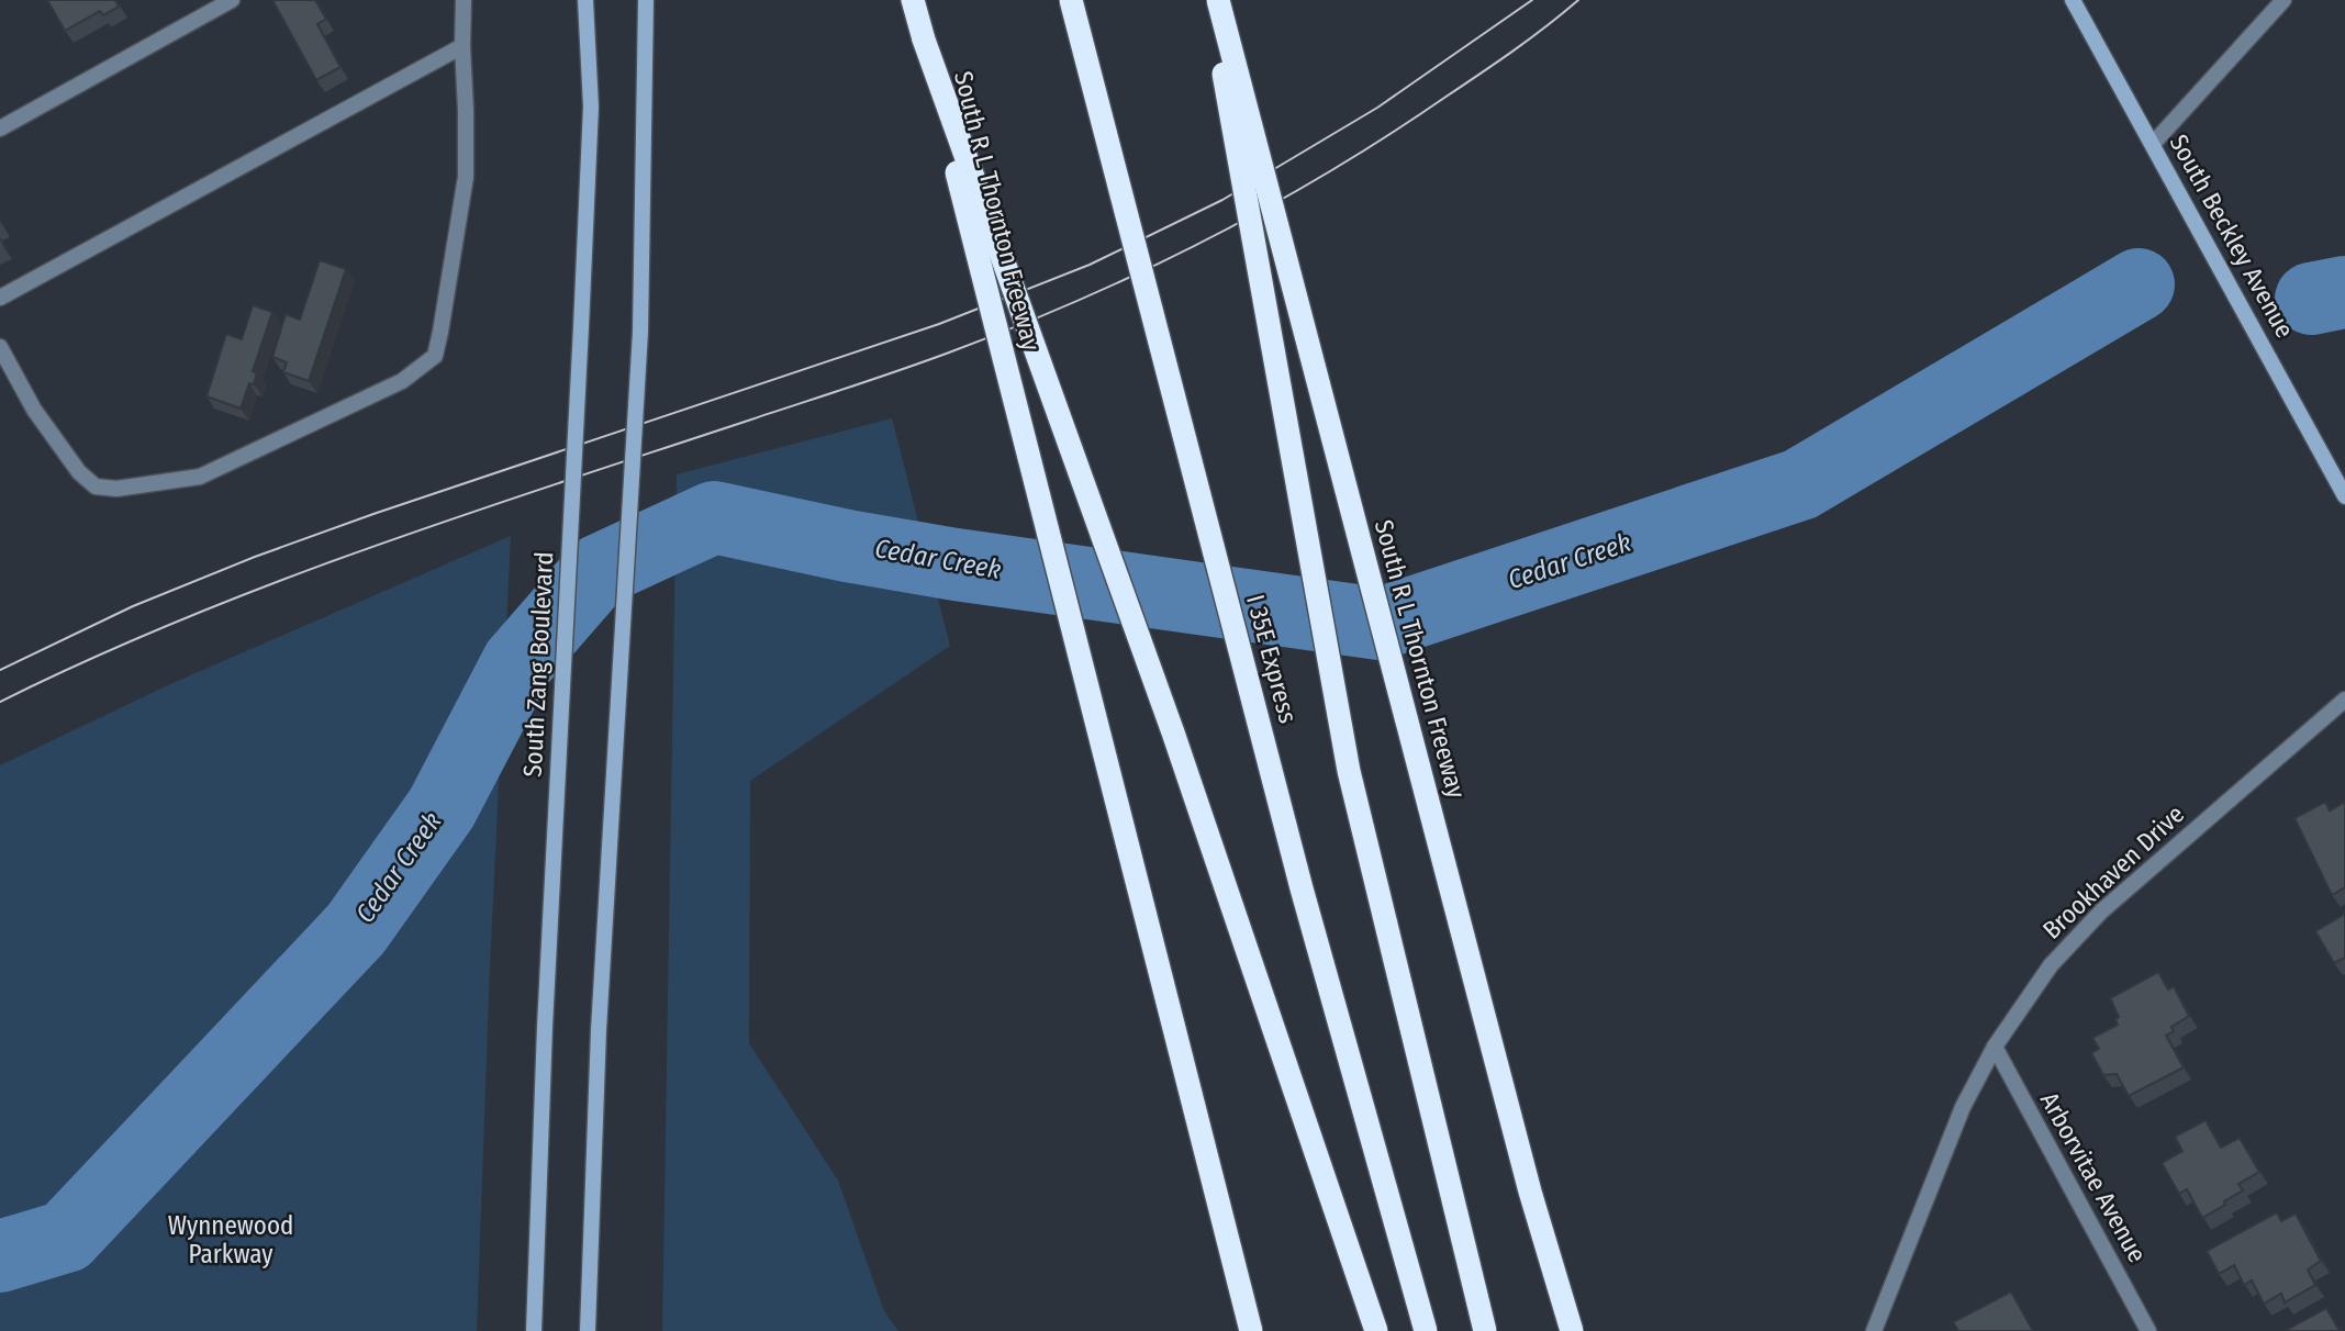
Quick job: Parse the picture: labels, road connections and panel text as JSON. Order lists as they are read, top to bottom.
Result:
{
  "streets": {
    "highway": ["South R L Thornton Freeway", "I 35E Express"],
    "main road": ["South Beckley Avenue", "South Zang Boulevard"],
    "street": ["Brookhaven Drive", "Arborvitae Avenue"]
  },
  "crossings": [
    ["Brookhaven Drive", "Arborvitae Avenue"]
  ],
  "water": ["Cedar Creek"],
  "parks": ["Wynnewood Parkway"]
}
